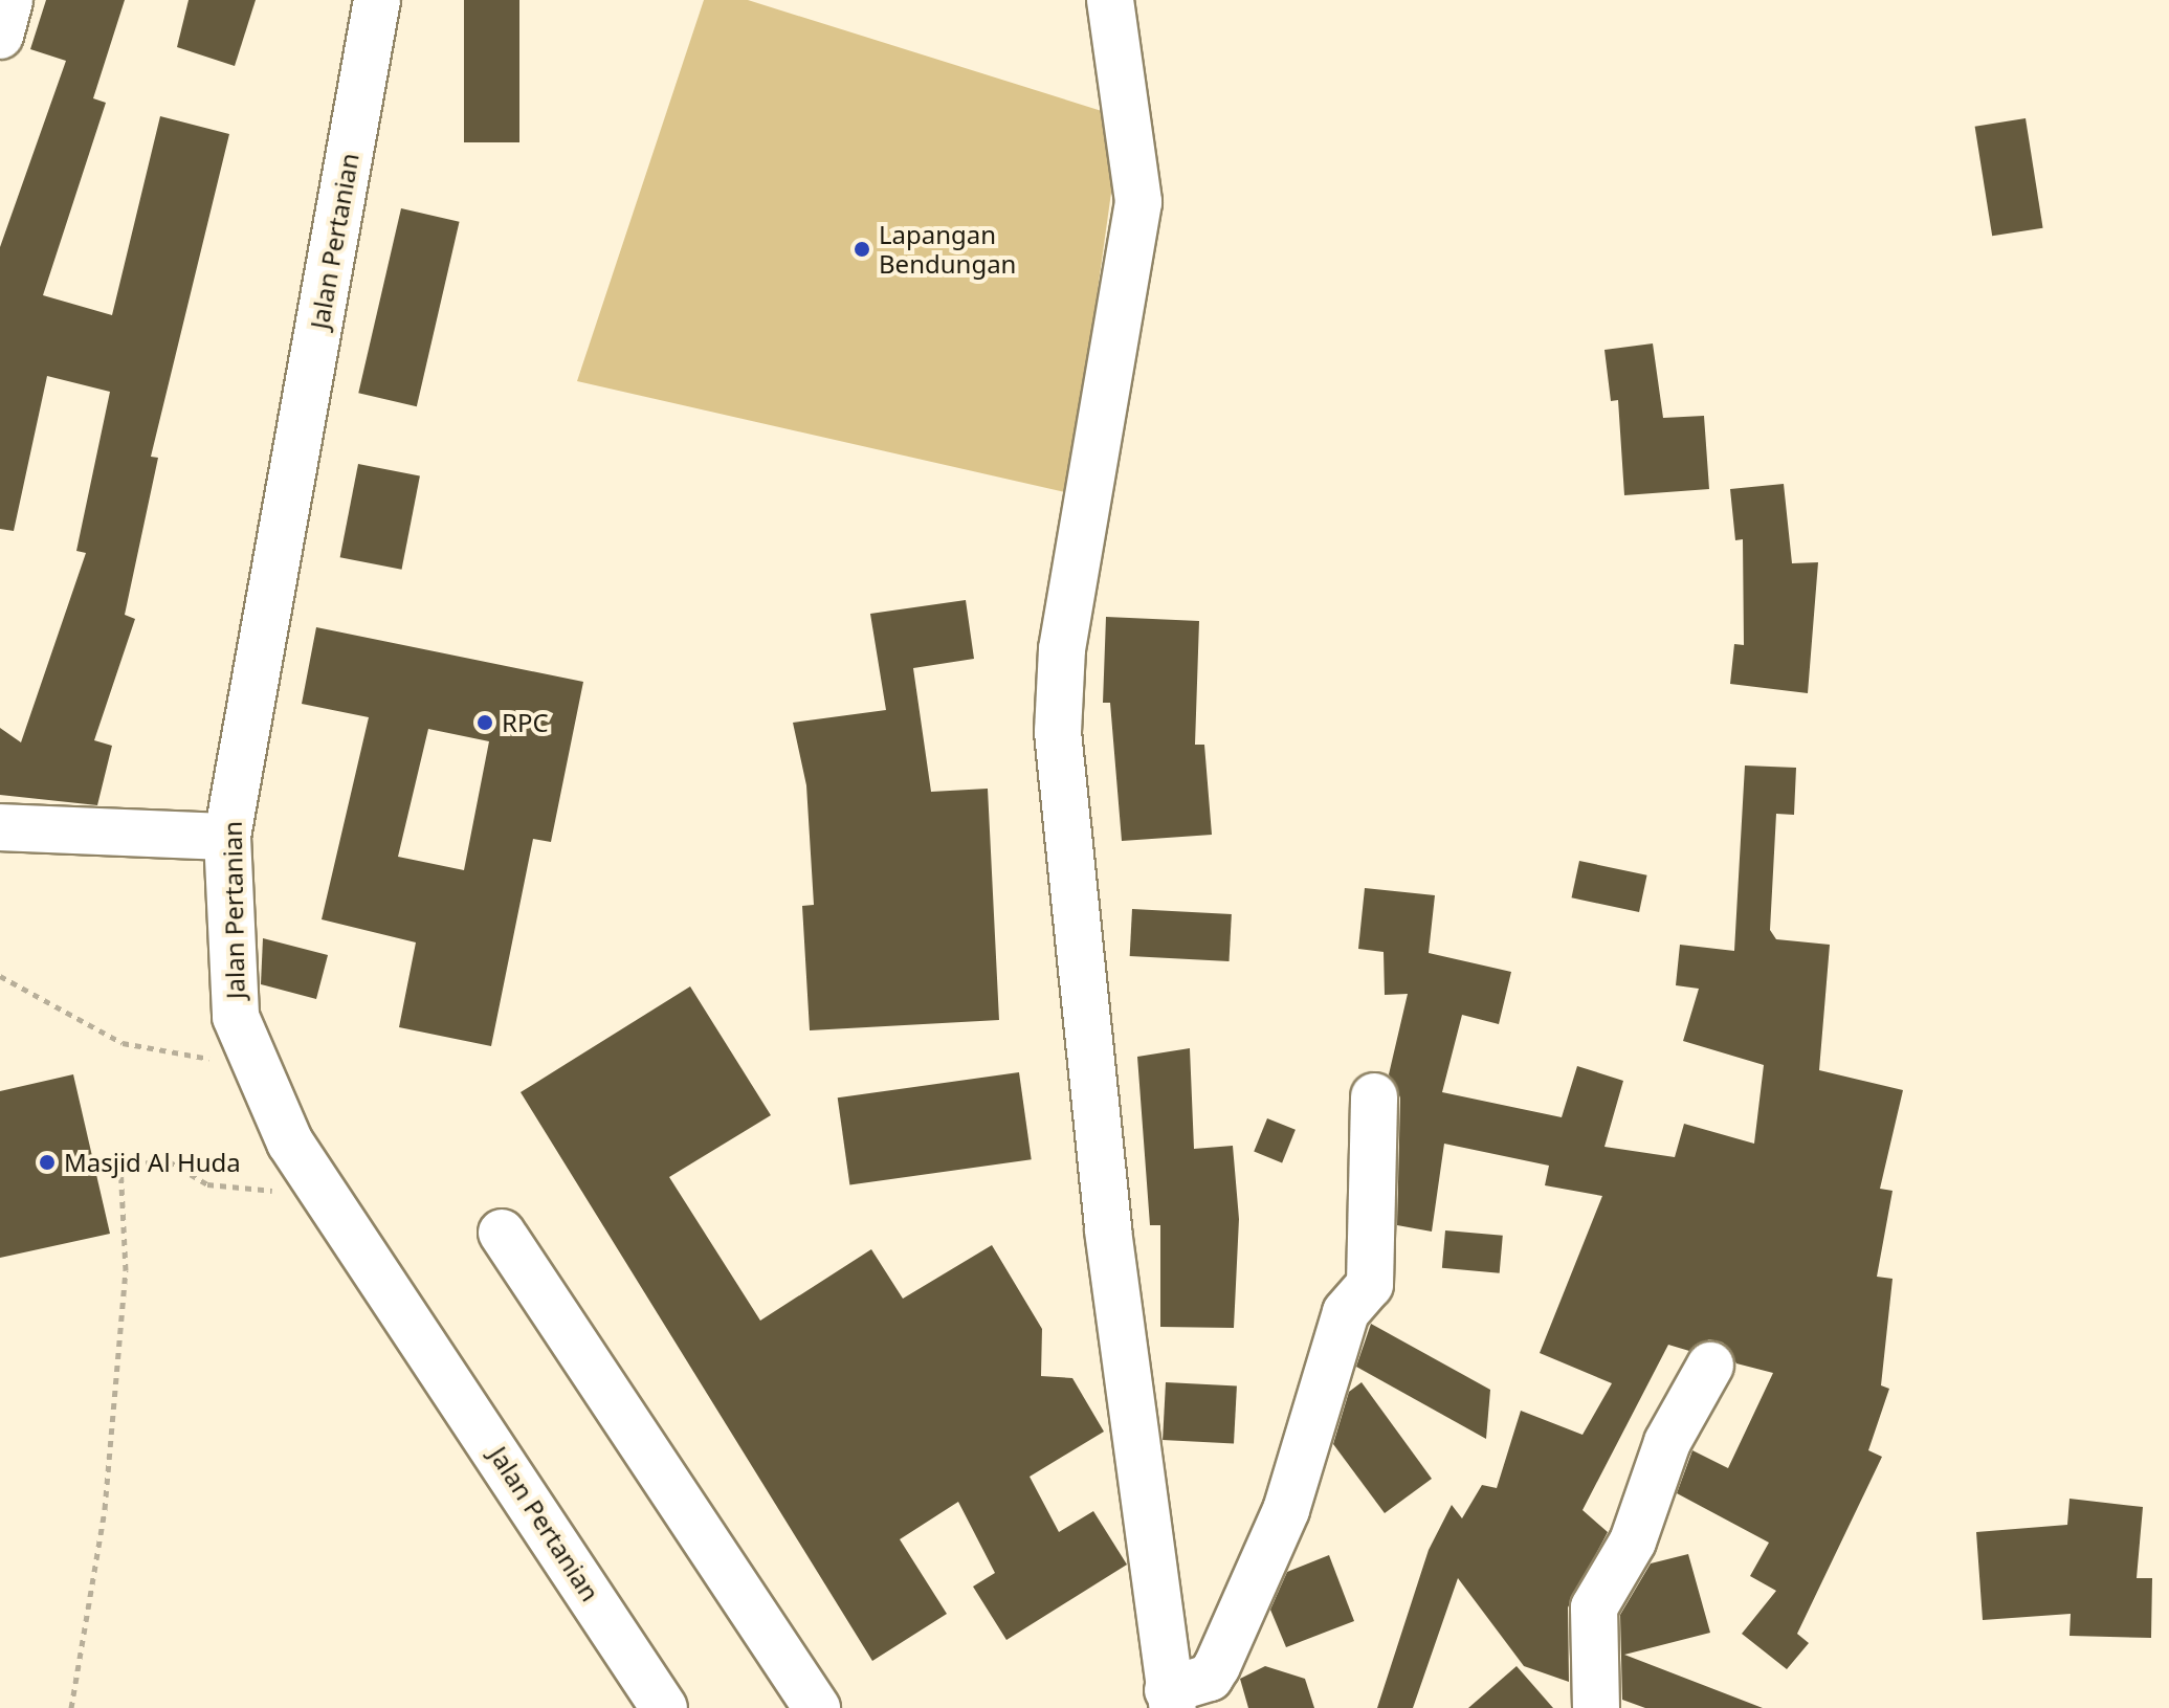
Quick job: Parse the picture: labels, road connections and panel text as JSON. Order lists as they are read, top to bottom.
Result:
{
  "streets": {
    "street": ["Jalan Pertanian"]
  },
  "places": ["Lapangan Bendungan", "RPC", "Masjid Al Huda"]
}
